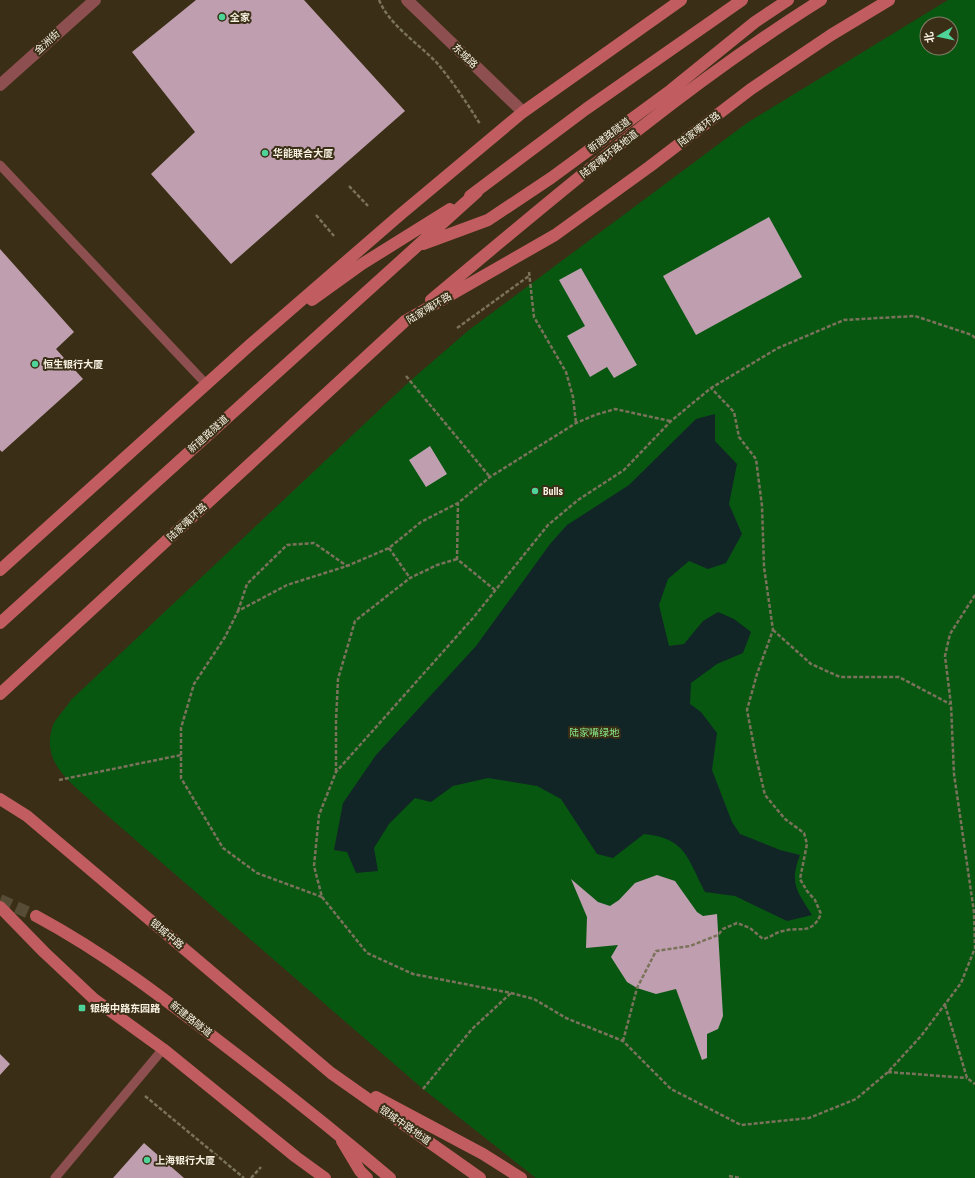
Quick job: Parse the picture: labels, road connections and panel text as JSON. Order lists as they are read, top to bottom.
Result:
{
  "streets": {
    "main road": [
      "陆家嘴环路",
      "新建路隧道",
      "陆家嘴环路地道",
      "银城中路",
      "银城中路地道"
    ],
    "street": ["金洲街", "东城路"]
  },
  "crossings": [
    ["陆家嘴环路", "陆家嘴环路地道"],
    ["银城中路", "银城中路地道"]
  ],
  "parks": ["陆家嘴绿地"],
  "places": {
    "other": [
      "全家",
      "华能联合大厦",
      "恒生银行大厦",
      "Bulls",
      "上海银行大厦"
    ],
    "transit": ["银城中路东园路"]
  },
  "north": "left"
}
